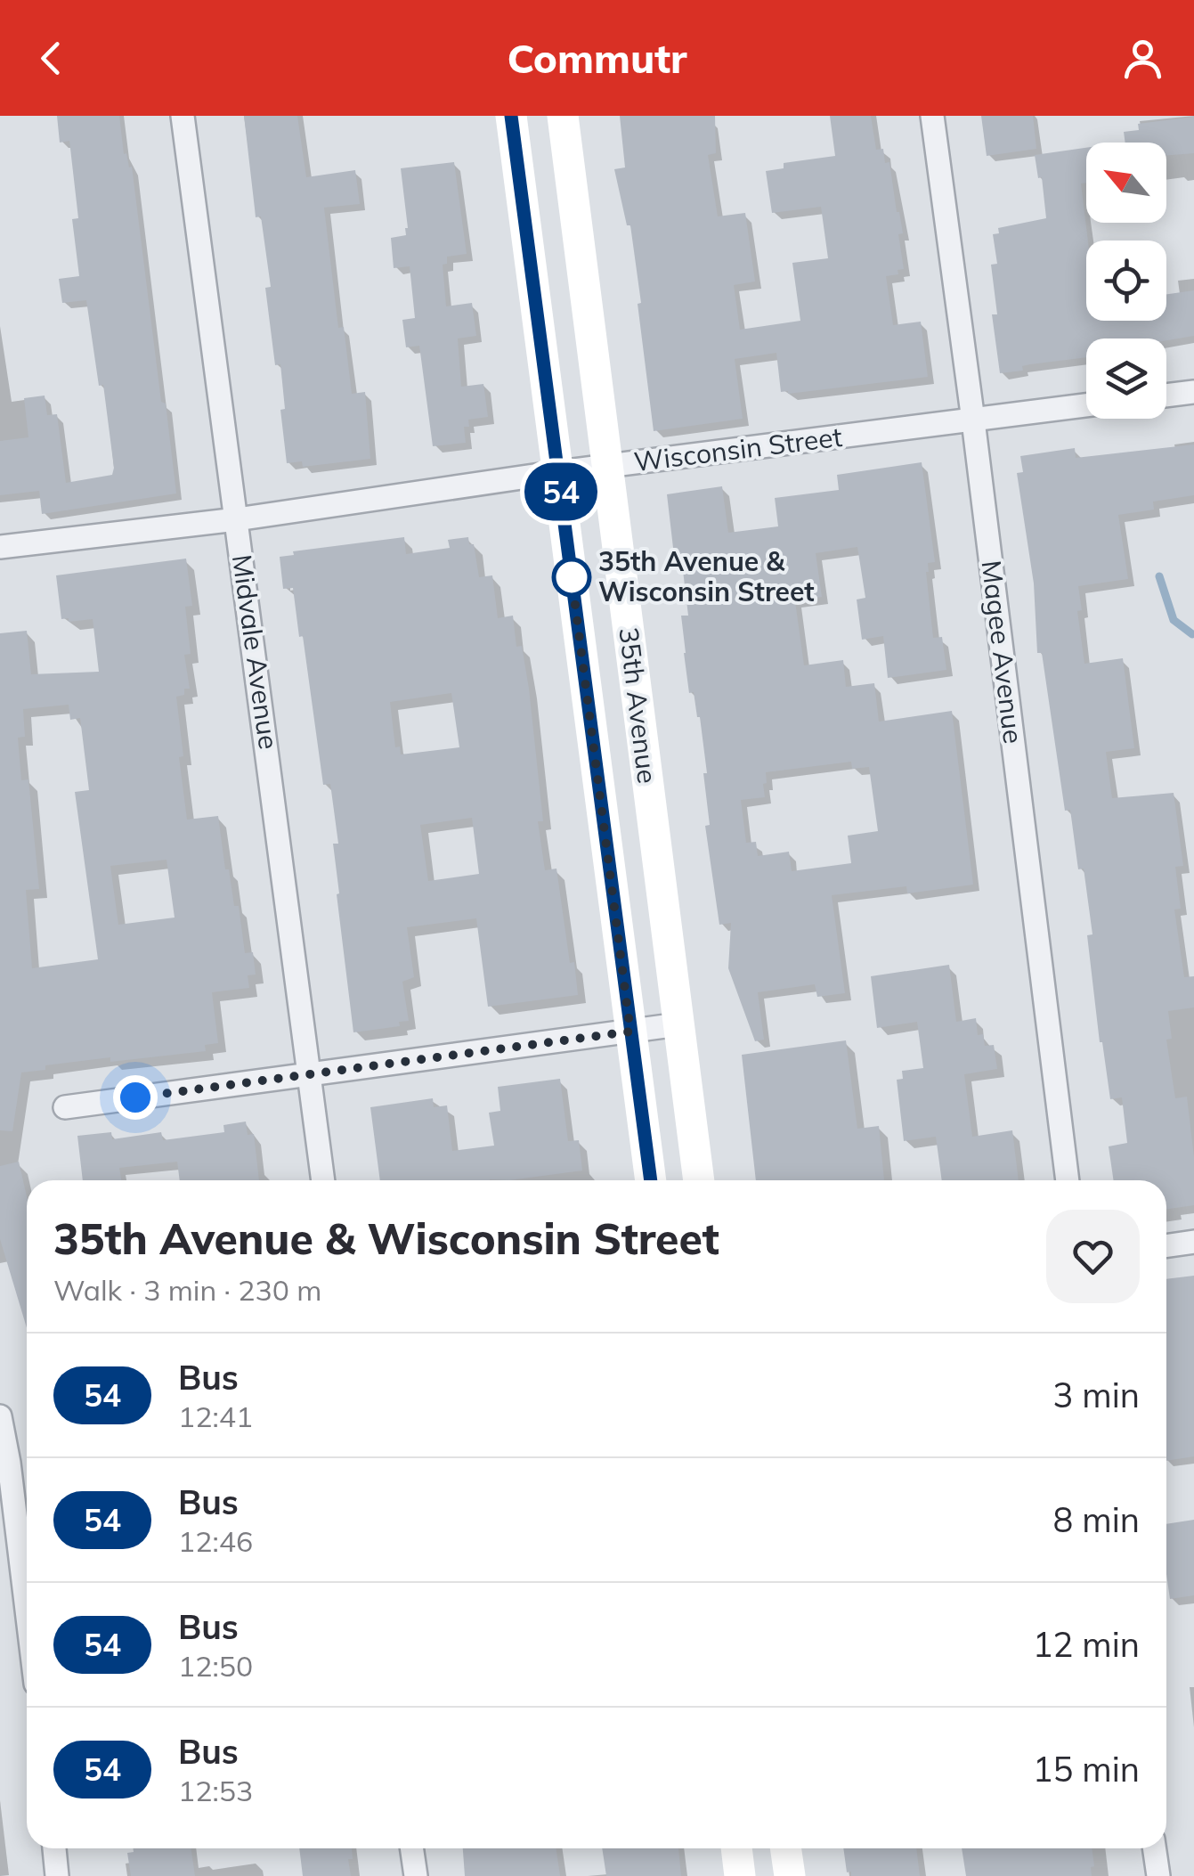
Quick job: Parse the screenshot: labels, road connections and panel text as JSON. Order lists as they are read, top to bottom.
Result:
{
  "streets": {
    "main road": ["35th Avenue"],
    "street": ["Wisconsin Street", "Midvale Avenue", "Magee Avenue"]
  },
  "crossings": [
    ["Wisconsin Street", "Midvale Avenue"],
    ["Wisconsin Street", "Magee Avenue"],
    ["Wisconsin Street", "35th Avenue"]
  ],
  "places": ["35th Avenue & Wisconsin Street"],
  "lines": ["bus line 54"],
  "north": "top left",
  "page": {
    "header": "Commutr",
    "on_map": "54",
    "heading": ["35th Avenue & Wisconsin Street", "Walk · 3 min · 230 m"],
    "list": [
      {
        "mark": "54",
        "name": "Bus",
        "note": "12:41",
        "value": "3 min"
      },
      {
        "mark": "54",
        "name": "Bus",
        "note": "12:46",
        "value": "8 min"
      },
      {
        "mark": "54",
        "name": "Bus",
        "note": "12:50",
        "value": "12 min"
      },
      {
        "mark": "54",
        "name": "Bus",
        "note": "12:53",
        "value": "15 min"
      }
    ]
  }
}
